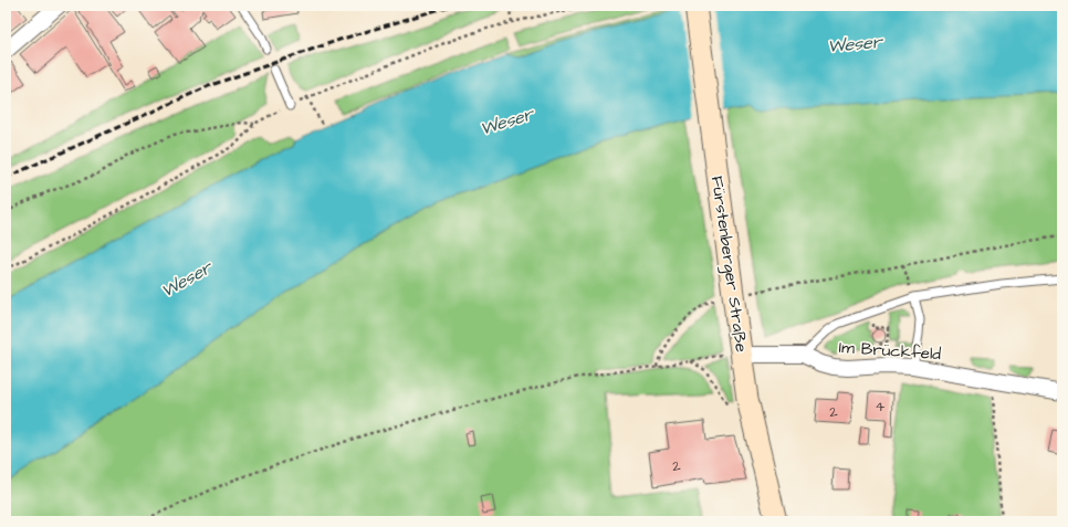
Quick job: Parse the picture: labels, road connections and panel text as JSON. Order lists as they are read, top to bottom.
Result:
{
  "streets": {
    "main road": ["Fürstenberger Straße"],
    "street": ["Im Brückfeld"]
  },
  "crossings": [
    ["Fürstenberger Straße", "Im Brückfeld"]
  ],
  "water": ["Weser"],
  "house_numbers": ["4", "2", "2"]
}
